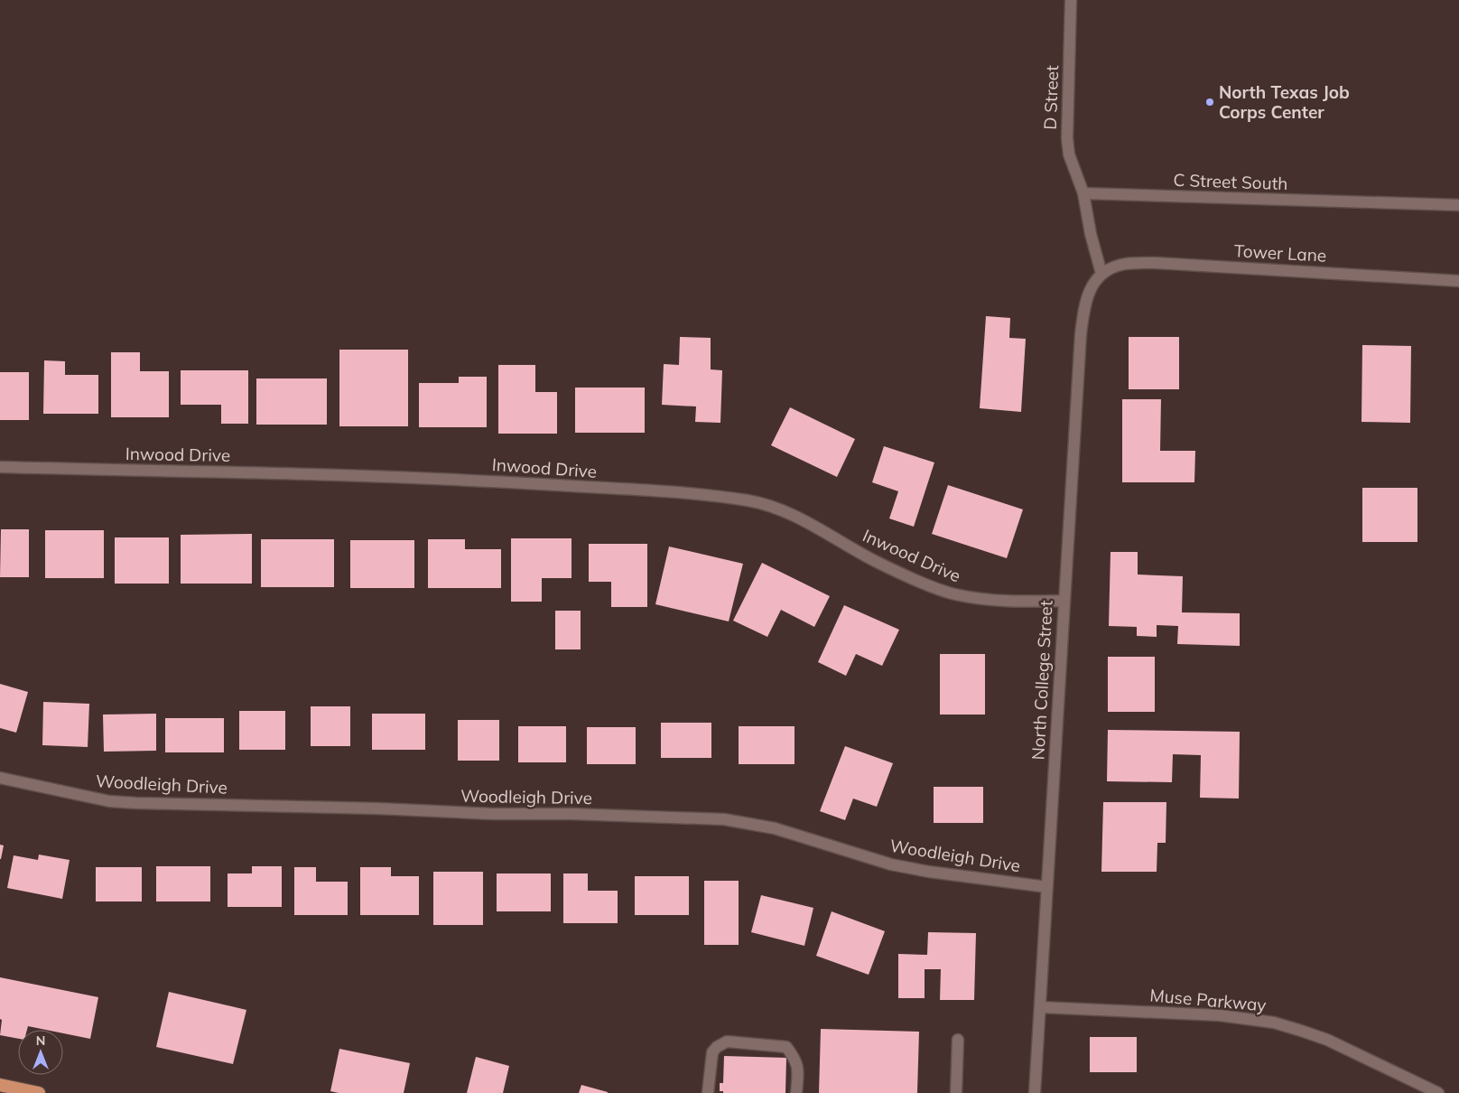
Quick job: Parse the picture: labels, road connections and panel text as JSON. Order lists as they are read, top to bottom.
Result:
{
  "streets": {
    "street": [
      "D Street",
      "C Street South",
      "Tower Lane",
      "Inwood Drive",
      "North College Street",
      "Woodleigh Drive",
      "Muse Parkway"
    ]
  },
  "crossings": [
    ["D Street", "C Street South"],
    ["Tower Lane", "North College Street"],
    ["Inwood Drive", "North College Street"],
    ["North College Street", "Woodleigh Drive"],
    ["North College Street", "Muse Parkway"]
  ],
  "places": ["North Texas Job Corps Center"],
  "north": "top"
}
